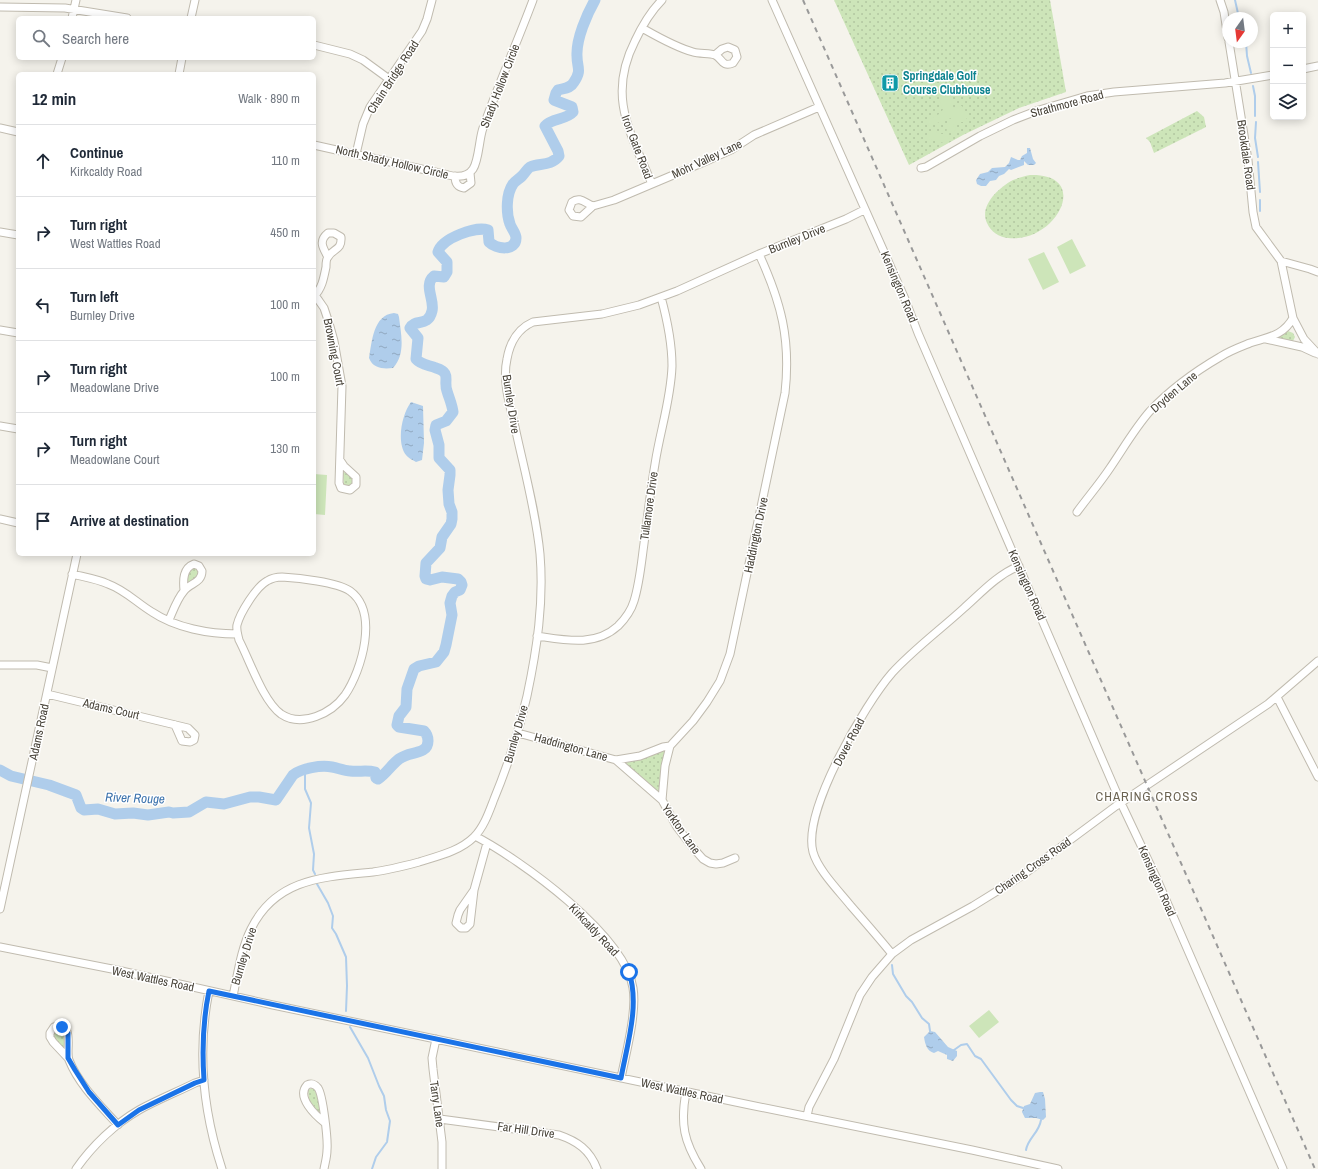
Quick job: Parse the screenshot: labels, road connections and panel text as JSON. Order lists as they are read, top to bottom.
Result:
{
  "streets": {
    "street": [
      "Chain Bridge Road",
      "Shady Hollow Circle",
      "Strathmore Road",
      "Iron Gate Road",
      "Brookdale Road",
      "Mohr Valley Lane",
      "North Shady Hollow Circle",
      "Burnley Drive",
      "Kensington Road",
      "Browning Court",
      "Dryden Lane",
      "Tullamore Drive",
      "Haddington Drive",
      "Adams Court",
      "Adams Road",
      "Dover Road",
      "Haddington Lane",
      "Yorkton Lane",
      "Charing Cross Road",
      "Kirkcaldy Road",
      "West Wattles Road",
      "Tarry Lane",
      "Far Hill Drive"
    ]
  },
  "crossings": [
    ["Chain Bridge Road", "North Shady Hollow Circle"],
    ["Shady Hollow Circle", "North Shady Hollow Circle"],
    ["Strathmore Road", "Brookdale Road"],
    ["Iron Gate Road", "Mohr Valley Lane"],
    ["Brookdale Road", "Dryden Lane"],
    ["Mohr Valley Lane", "Kensington Road"],
    ["Burnley Drive", "Kensington Road"],
    ["Burnley Drive", "Tullamore Drive"],
    ["Burnley Drive", "Haddington Drive"],
    ["Burnley Drive", "Haddington Lane"],
    ["Burnley Drive", "West Wattles Road"],
    ["Kensington Road", "Dover Road"],
    ["Kensington Road", "Charing Cross Road"],
    ["Haddington Drive", "Haddington Lane"],
    ["Haddington Drive", "Yorkton Lane"],
    ["Adams Court", "Adams Road"],
    ["Dover Road", "Charing Cross Road"],
    ["Haddington Lane", "Yorkton Lane"],
    ["Charing Cross Road", "West Wattles Road"],
    ["Kirkcaldy Road", "West Wattles Road"],
    ["West Wattles Road", "Tarry Lane"],
    ["Tarry Lane", "Far Hill Drive"]
  ],
  "districts": ["CHARING CROSS"],
  "water": ["River Rouge"],
  "places": {
    "building": ["Springdale Golf Course Clubhouse"]
  },
  "north": "bottom",
  "page": {
    "map_buttons": ["+", "−"],
    "search": "Search here",
    "heading": ["12 min", "Walk · 890 m"],
    "list": [
      ["Continue", "Kirkcaldy Road", "110 m"],
      ["Turn right", "West Wattles Road", "450 m"],
      ["Turn left", "Burnley Drive", "100 m"],
      ["Turn right", "Meadowlane Drive", "100 m"],
      ["Turn right", "Meadowlane Court", "130 m"],
      "Arrive at destination"
    ]
  }
}
